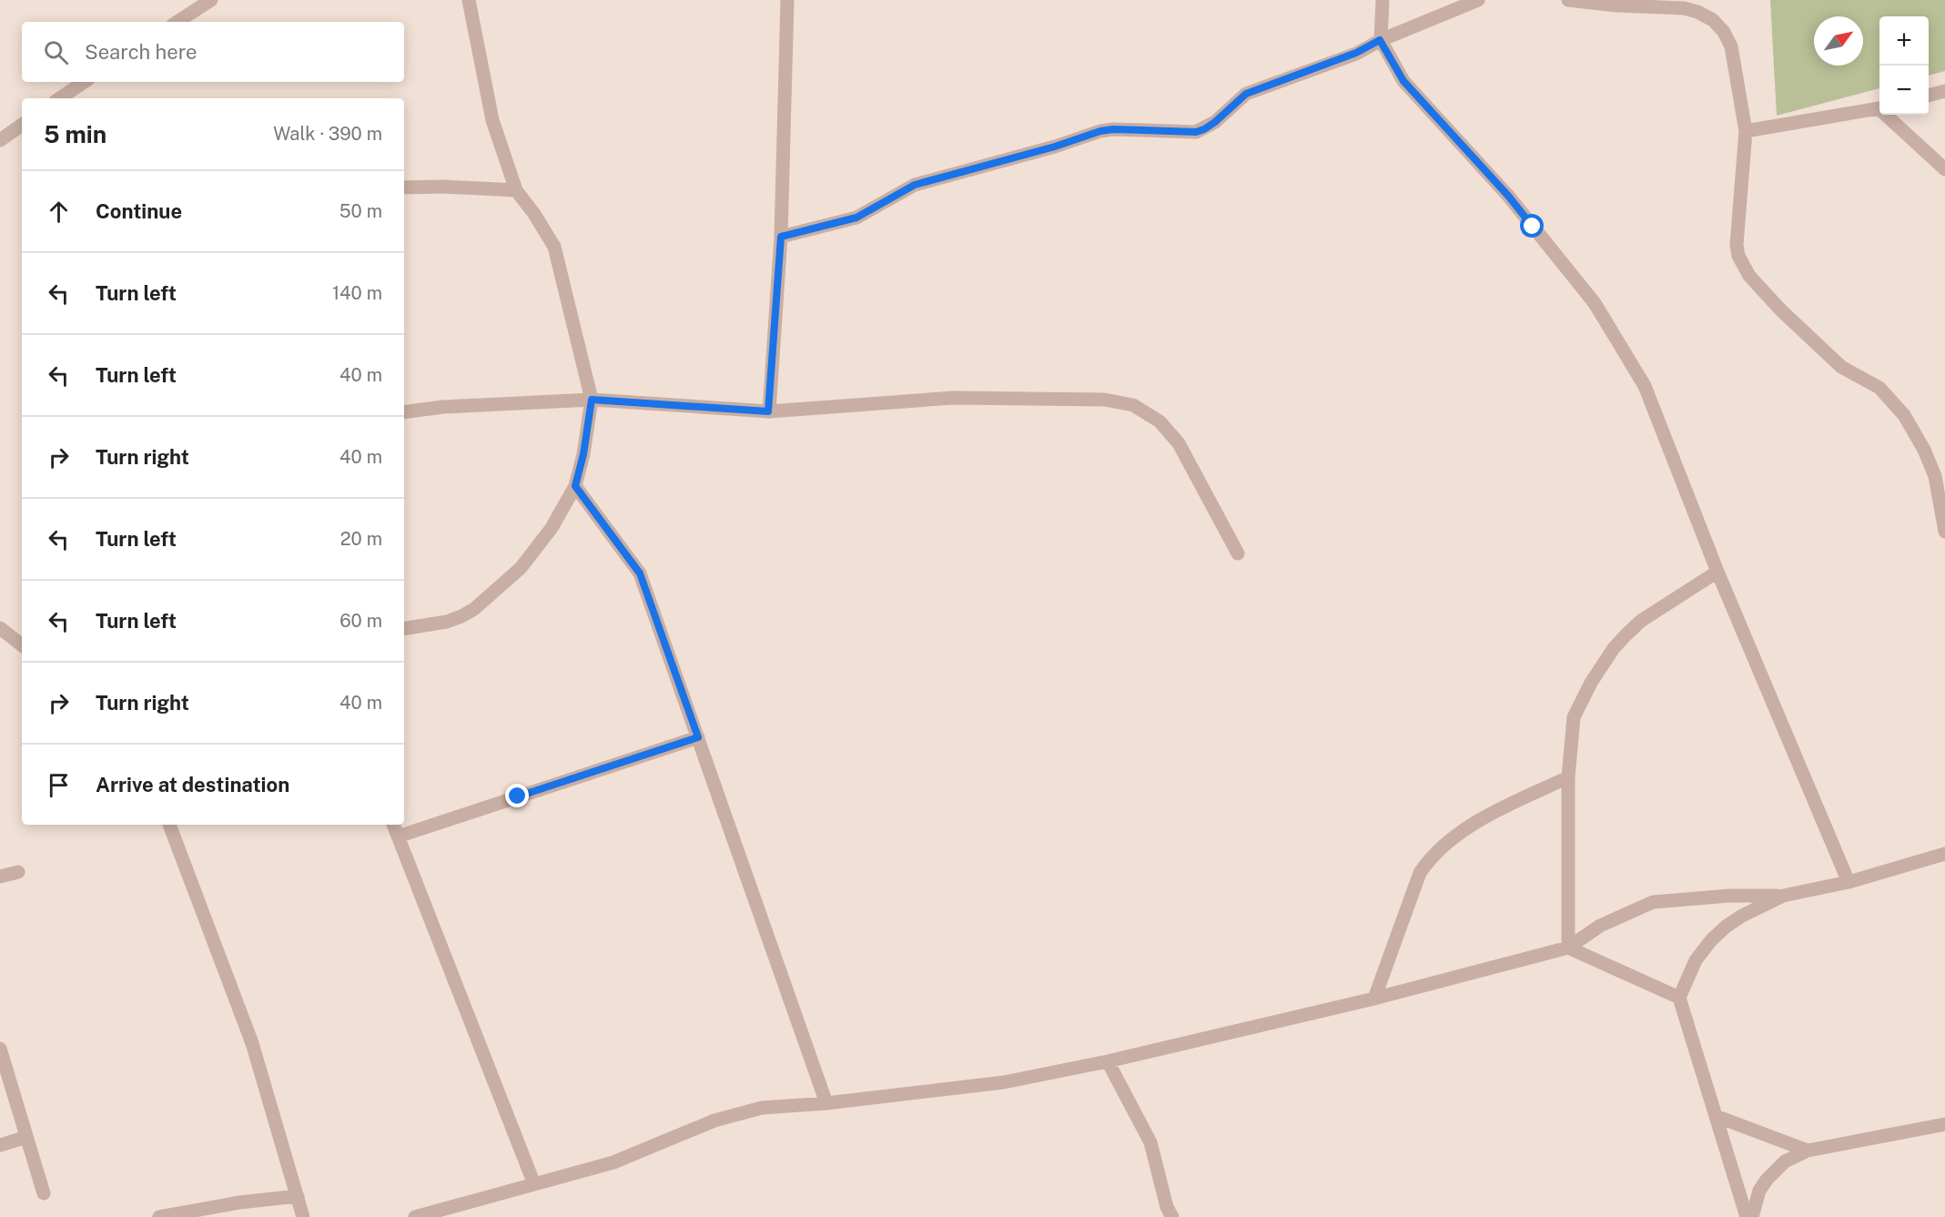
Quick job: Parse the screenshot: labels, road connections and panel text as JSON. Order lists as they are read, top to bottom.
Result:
{
  "north": "top right",
  "page": {
    "map_buttons": ["+", "−"],
    "search": "Search here",
    "heading": ["5 min", "Walk · 390 m"],
    "list": [
      ["Continue", "50 m"],
      ["Turn left", "140 m"],
      ["Turn left", "40 m"],
      ["Turn right", "40 m"],
      ["Turn left", "20 m"],
      ["Turn left", "60 m"],
      ["Turn right", "40 m"],
      "Arrive at destination"
    ]
  }
}
